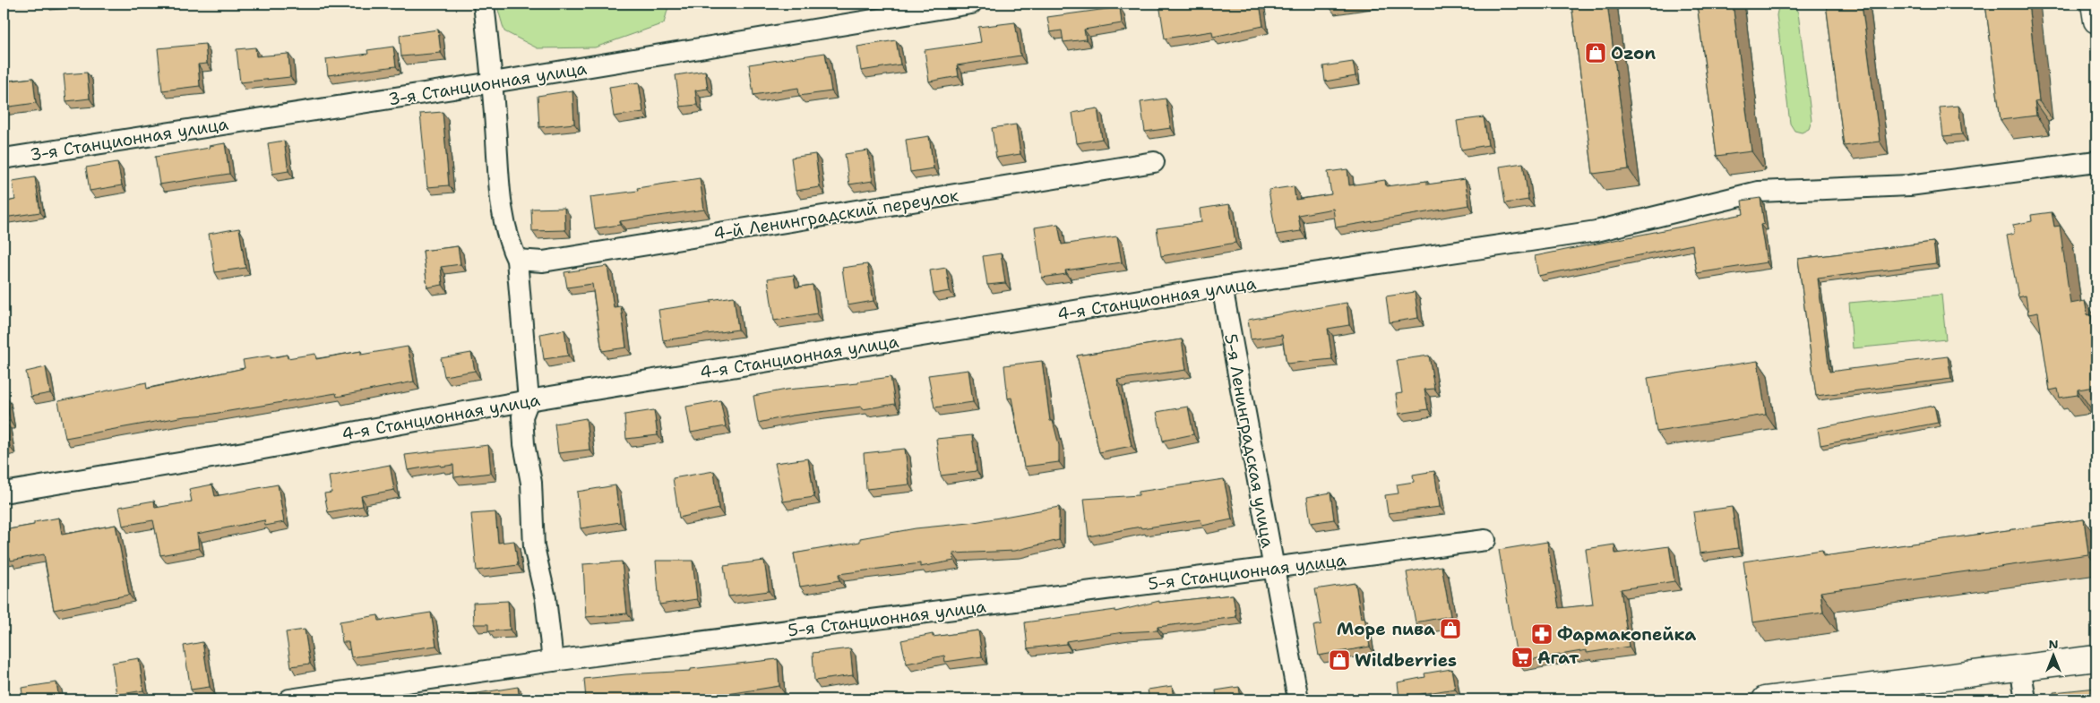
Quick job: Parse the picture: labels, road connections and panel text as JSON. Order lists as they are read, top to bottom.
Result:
{
  "streets": {
    "street": [
      "3-я Станционная улица",
      "4-й Ленинградский переулок",
      "4-я Станционная улица",
      "5-я Ленинградская улица",
      "5-я Станционная улица"
    ]
  },
  "crossings": [
    ["4-я Станционная улица", "5-я Ленинградская улица"],
    ["5-я Ленинградская улица", "5-я Станционная улица"]
  ],
  "places": {
    "shop": ["Ozon", "Море пива", "Wildberries"],
    "pharmacy": ["Фармакопейка"],
    "supermarket": ["Агат"]
  },
  "north": "top"
}
